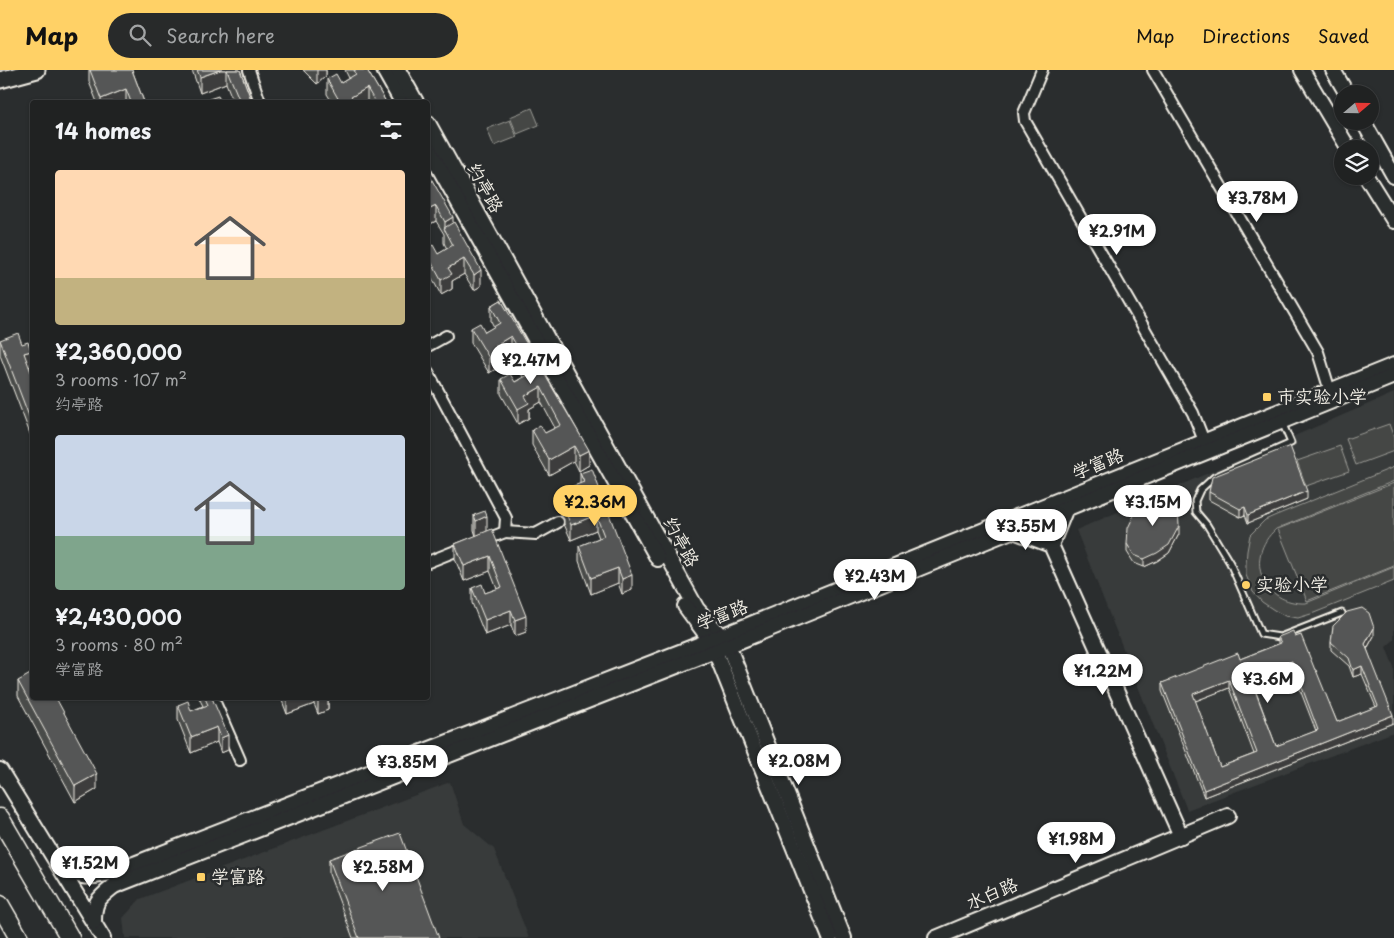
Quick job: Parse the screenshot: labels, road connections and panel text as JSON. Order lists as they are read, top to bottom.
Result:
{
  "streets": {
    "street": ["约亭路", "学富路", "水白路"]
  },
  "crossings": [
    ["约亭路", "学富路"]
  ],
  "places": {
    "transit": ["市实验小学", "学富路"],
    "other": ["实验小学"]
  },
  "north": "right",
  "page": {
    "header": "Map",
    "search": "Search here",
    "nav": ["Map", "Directions", "Saved"],
    "heading": "14 homes",
    "list": [
      {
        "name": "¥2,360,000",
        "note": "3 rooms · 107 m² · 约亭路"
      },
      {
        "name": "¥2,430,000",
        "note": "3 rooms · 80 m² · 学富路"
      }
    ],
    "price": [
      "¥3.78M",
      "¥2.91M",
      "¥2.47M",
      "¥2.36M",
      "¥3.15M",
      "¥3.55M",
      "¥2.43M",
      "¥1.22M",
      "¥3.6M",
      "¥2.08M",
      "¥3.85M",
      "¥1.98M",
      "¥1.52M",
      "¥2.58M"
    ]
  }
}
